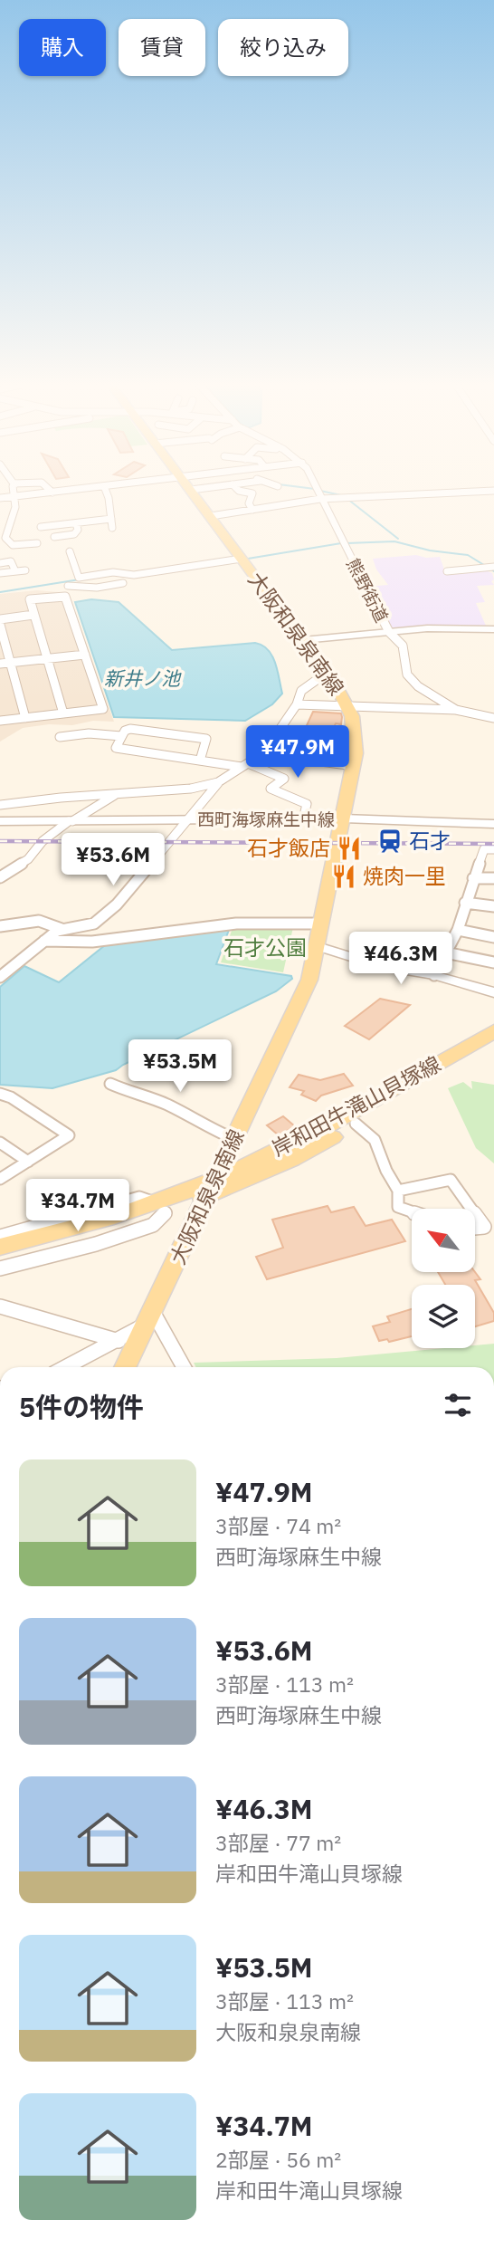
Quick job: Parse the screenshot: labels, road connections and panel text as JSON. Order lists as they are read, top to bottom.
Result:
{
  "streets": {
    "main road": ["大阪和泉泉南線", "岸和田牛滝山貝塚線"],
    "street": ["熊野街道", "西町海塚麻生中線"]
  },
  "crossings": [
    ["大阪和泉泉南線", "西町海塚麻生中線"],
    ["大阪和泉泉南線", "岸和田牛滝山貝塚線"]
  ],
  "water": ["新井ノ池"],
  "parks": ["石才公園"],
  "places": {
    "station": ["石才"],
    "restaurant": ["石才飯店", "焼肉一里"]
  },
  "north": "top left",
  "page": {
    "chip": ["購入", "賃貸", "絞り込み"],
    "price": [
      "¥47.9M",
      "¥53.6M",
      "¥46.3M",
      "¥53.5M",
      "¥34.7M"
    ],
    "heading": "5件の物件",
    "list": [
      {
        "name": "¥47.9M",
        "note": "3部屋 · 74 m² · 西町海塚麻生中線"
      },
      {
        "name": "¥53.6M",
        "note": "3部屋 · 113 m² · 西町海塚麻生中線"
      },
      {
        "name": "¥46.3M",
        "note": "3部屋 · 77 m² · 岸和田牛滝山貝塚線"
      },
      {
        "name": "¥53.5M",
        "note": "3部屋 · 113 m² · 大阪和泉泉南線"
      },
      {
        "name": "¥34.7M",
        "note": "2部屋 · 56 m² · 岸和田牛滝山貝塚線"
      }
    ]
  }
}
